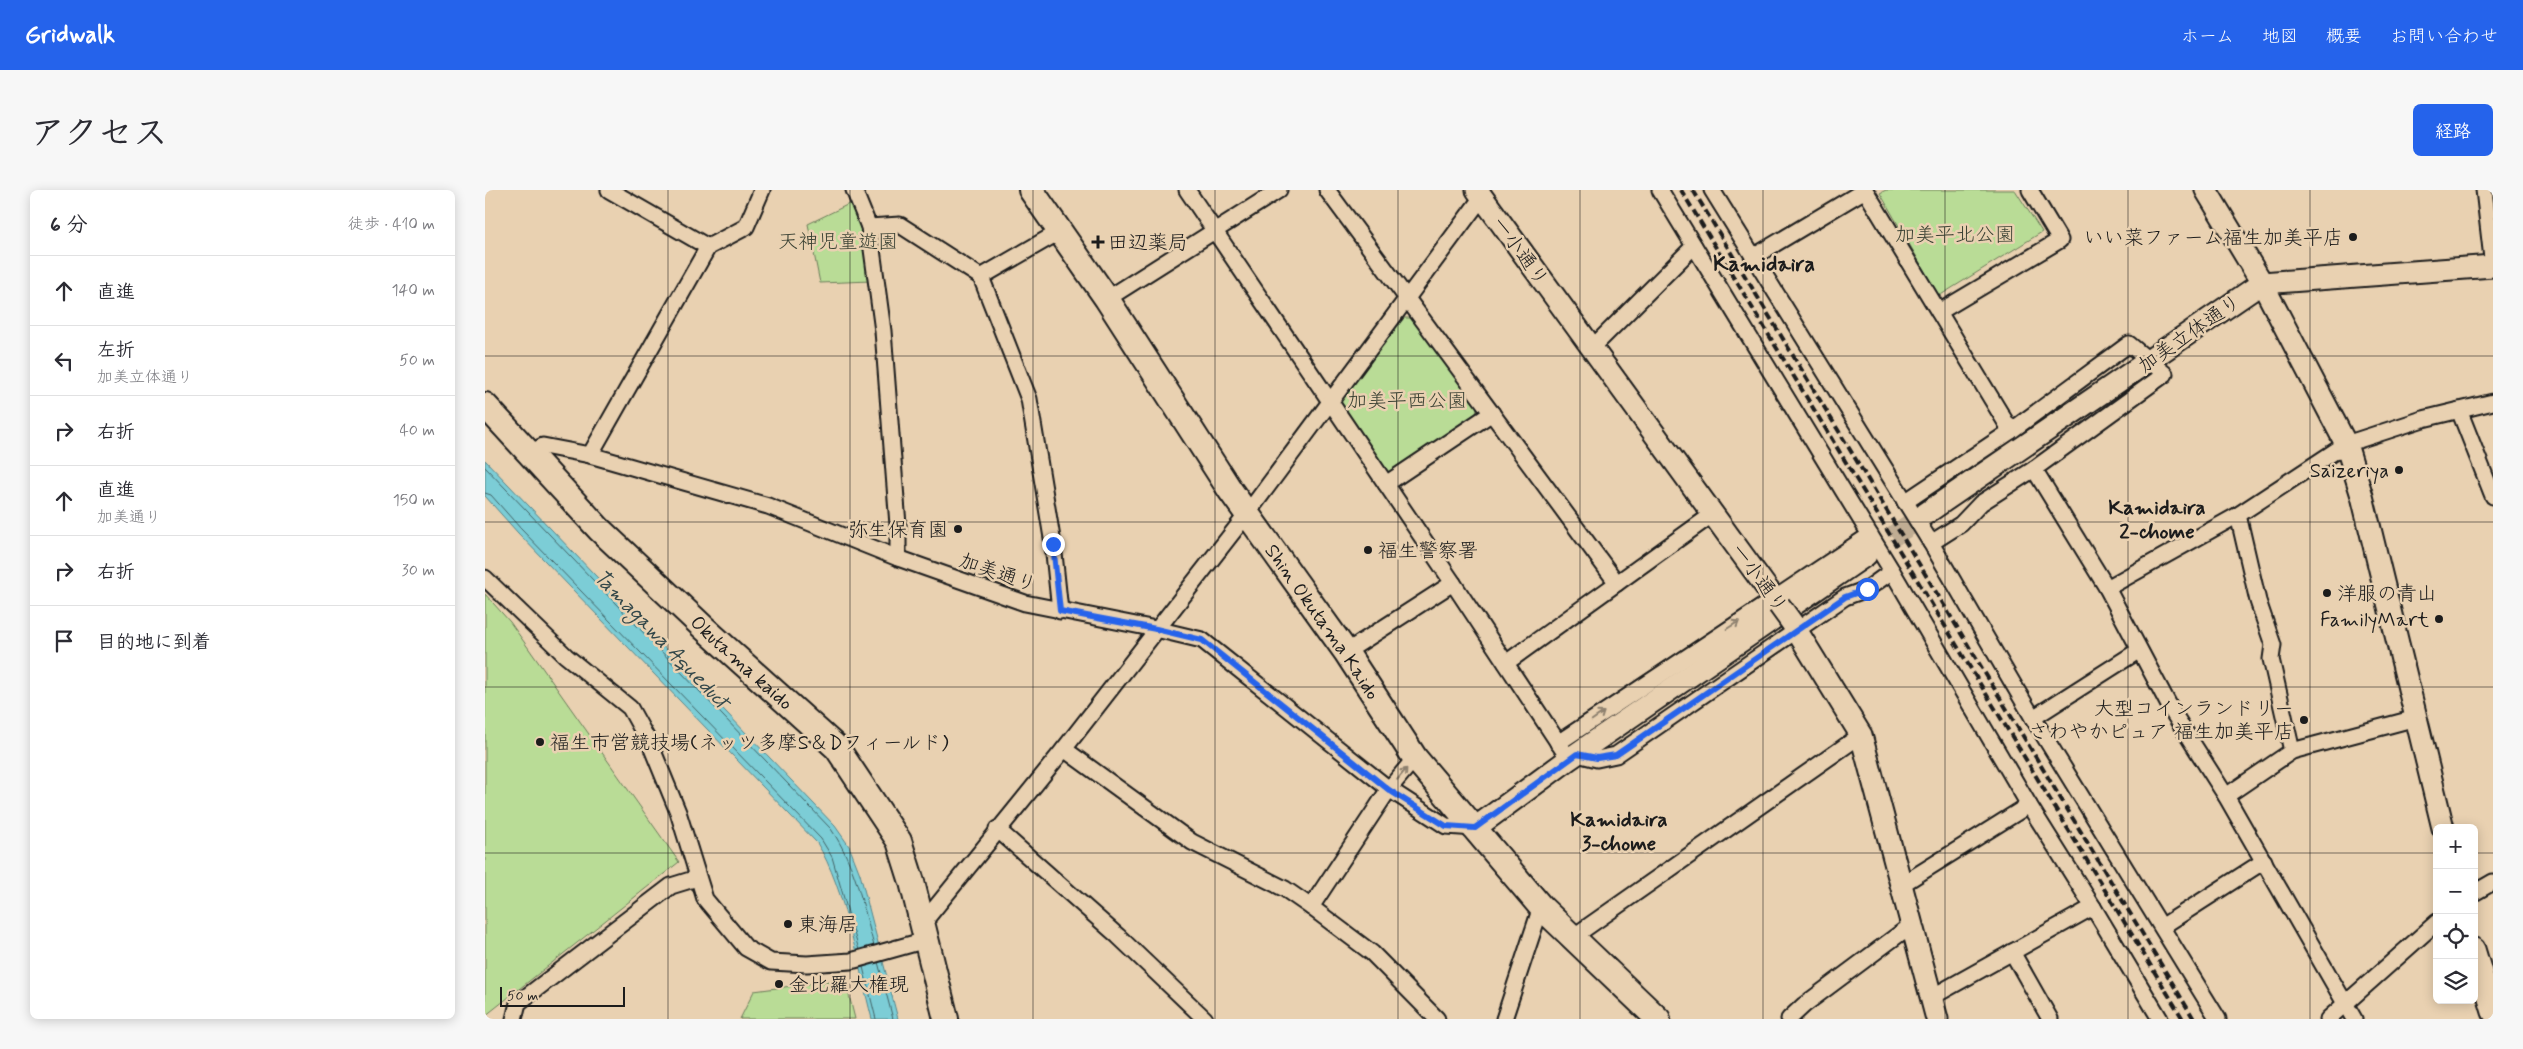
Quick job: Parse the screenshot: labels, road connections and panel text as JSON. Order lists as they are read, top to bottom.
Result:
{
  "streets": {
    "main road": ["Shin Okutama Kaido", "Okutama kaido"],
    "street": ["一小通り", "加美立体通り", "加美通り"]
  },
  "crossings": [
    ["加美通り", "Shin Okutama Kaido"],
    ["加美通り", "Okutama kaido"]
  ],
  "districts": ["Kamidaira", "Kamidaira 2-chome", "Kamidaira 3-chome"],
  "water": ["Tamagawa Aqueduct"],
  "parks": ["加美平北公園", "天神児童遊園", "加美平西公園"],
  "places": {
    "other": [
      "いい菜ファーム福生加美平店",
      "Saizeriya",
      "弥生保育園",
      "福生警察署",
      "洋服の青山",
      "FamilyMart",
      "大型コインランドリー さわやかピュア 福生加美平店",
      "福生市営競技場(ネッツ多摩S＆Dフィールド)",
      "東海居",
      "金比羅大権現"
    ],
    "health": ["田辺薬局"]
  },
  "scale_bar": "50 m",
  "page": {
    "header": "Gridwalk",
    "nav": [
      "ホーム",
      "地図",
      "概要",
      "お問い合わせ"
    ],
    "title": "アクセス",
    "buttons": "経路",
    "heading": ["6 分", "徒歩 · 410 m"],
    "list": [
      ["直進", "140 m"],
      ["左折", "加美立体通り", "50 m"],
      ["右折", "40 m"],
      ["直進", "加美通り", "150 m"],
      ["右折", "30 m"],
      "目的地に到着"
    ],
    "map_buttons": ["+", "−"],
    "scale": "50 m"
  }
}
